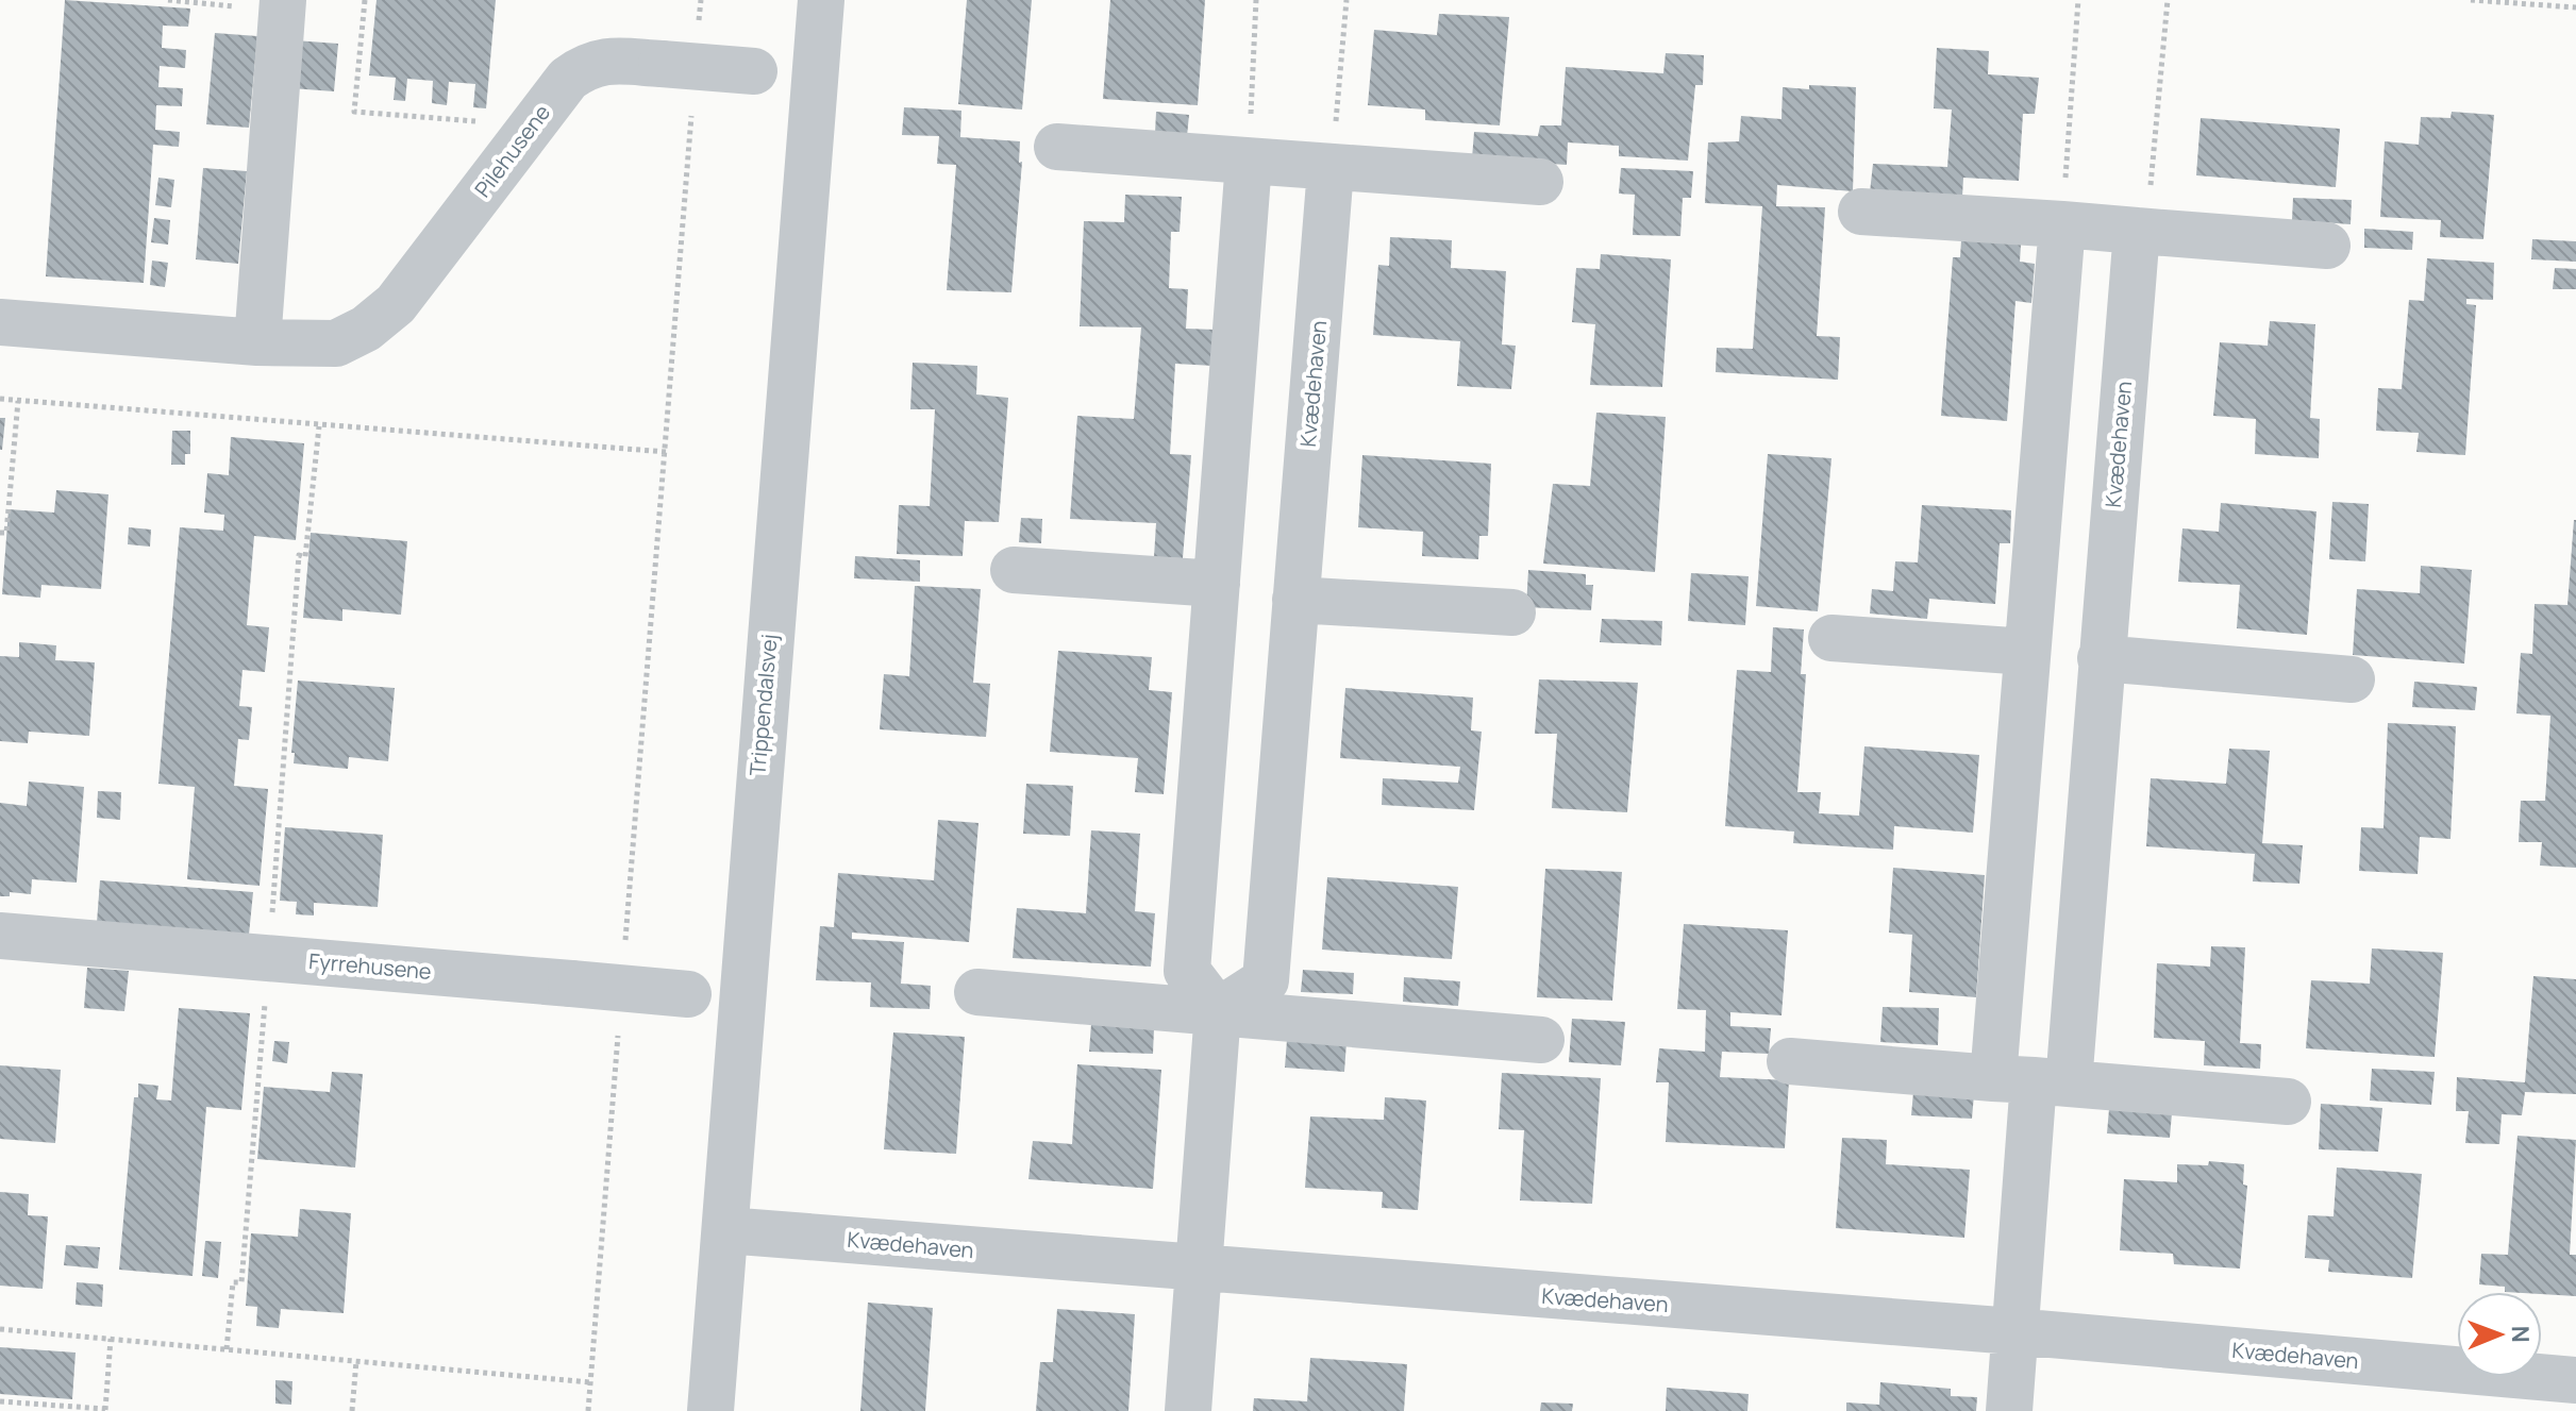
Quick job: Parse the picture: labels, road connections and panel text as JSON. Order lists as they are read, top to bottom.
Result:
{
  "streets": {
    "street": [
      "Pilehusene",
      "Kvædehaven",
      "Trippendalsvej",
      "Fyrrehusene"
    ]
  },
  "crossings": [
    ["Pilehusene", "Trippendalsvej"],
    ["Kvædehaven", "Trippendalsvej"],
    ["Trippendalsvej", "Fyrrehusene"]
  ],
  "north": "right"
}
